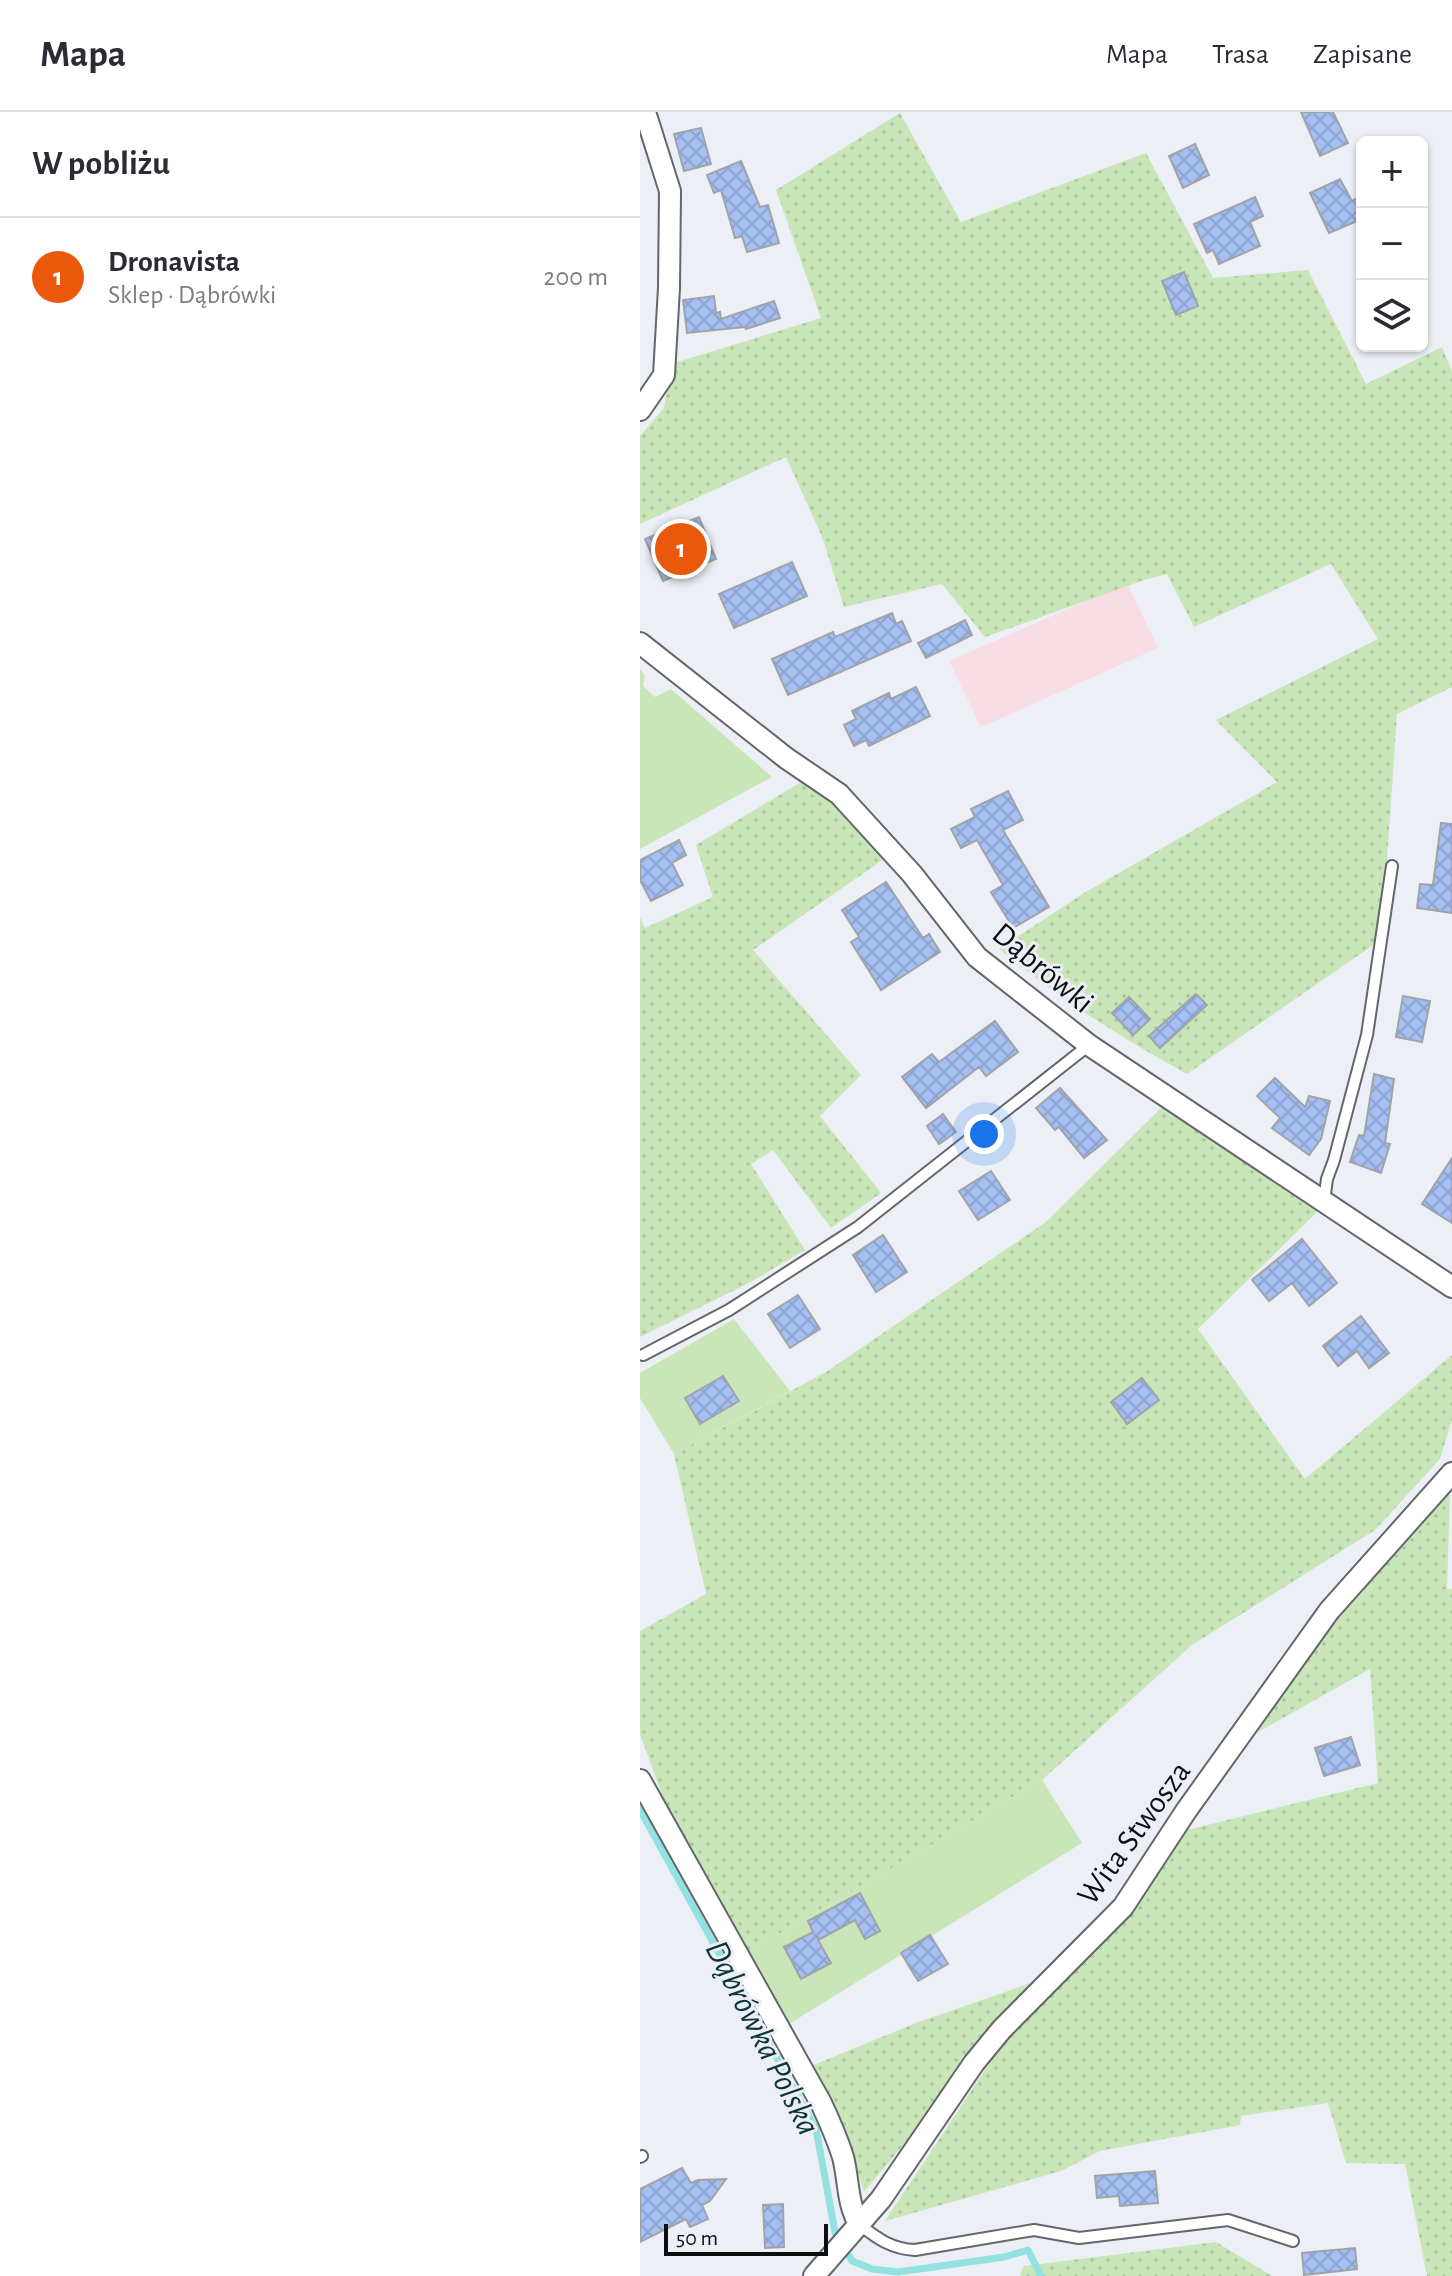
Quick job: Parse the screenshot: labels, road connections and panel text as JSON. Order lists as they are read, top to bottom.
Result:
{
  "streets": {
    "street": ["Dąbrówki", "Wita Stwosza"]
  },
  "water": ["Dąbrówka Polska"],
  "scale_bar": "50 m",
  "page": {
    "header": "Mapa",
    "nav": ["Mapa", "Trasa", "Zapisane"],
    "heading": "W pobliżu",
    "map_buttons": ["+", "−"],
    "list": [
      {
        "mark": "1",
        "name": "Dronavista",
        "note": "Sklep · Dąbrówki",
        "value": "200 m"
      }
    ],
    "pins": "1",
    "scale": "50 m"
  }
}
